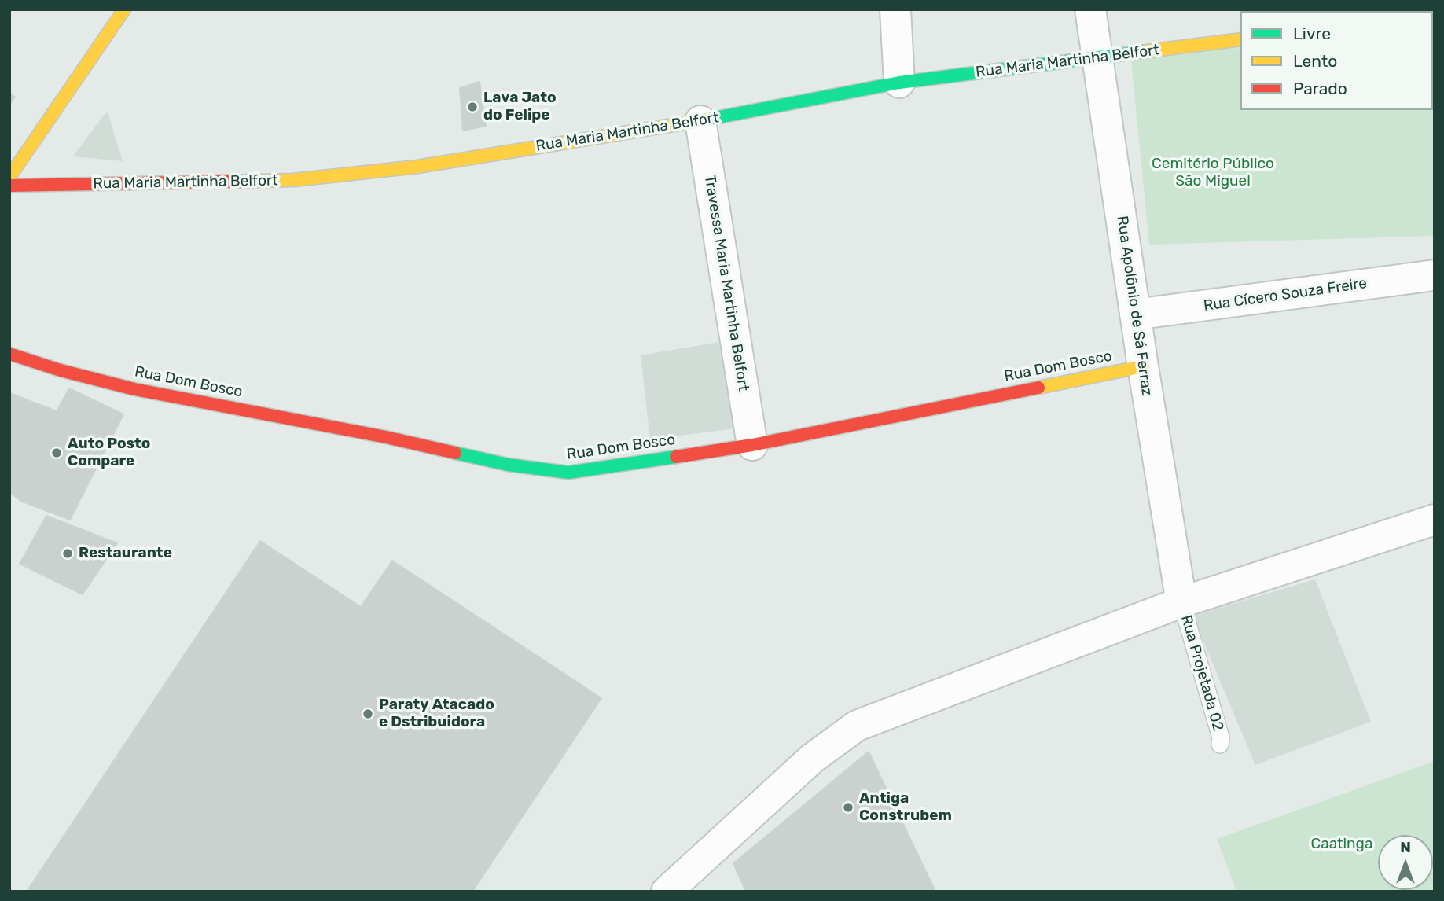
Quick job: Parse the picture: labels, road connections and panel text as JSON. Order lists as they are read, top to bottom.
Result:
{
  "streets": {
    "street": [
      "Rua Maria Martinha Belfort",
      "Travessa Maria Martinha Belfort",
      "Rua Cícero Souza Freire",
      "Rua Apolônio de Sá Ferraz",
      "Rua Dom Bosco"
    ],
    "lane": ["Rua Projetada 02"]
  },
  "crossings": [
    ["Rua Maria Martinha Belfort", "Travessa Maria Martinha Belfort"],
    ["Rua Maria Martinha Belfort", "Rua Apolônio de Sá Ferraz"],
    ["Travessa Maria Martinha Belfort", "Rua Dom Bosco"],
    ["Rua Cícero Souza Freire", "Rua Apolônio de Sá Ferraz"],
    ["Rua Apolônio de Sá Ferraz", "Rua Dom Bosco"],
    ["Rua Apolônio de Sá Ferraz", "Rua Projetada 02"]
  ],
  "parks": ["Cemitério Público São Miguel", "Caatinga"],
  "places": [
    "Lava Jato do Felipe",
    "Auto Posto Compare",
    "Restaurante",
    "Paraty Atacado e Dstribuidora",
    "Antiga Construbem"
  ],
  "legend": ["Livre", "Lento", "Parado"],
  "north": "top"
}
